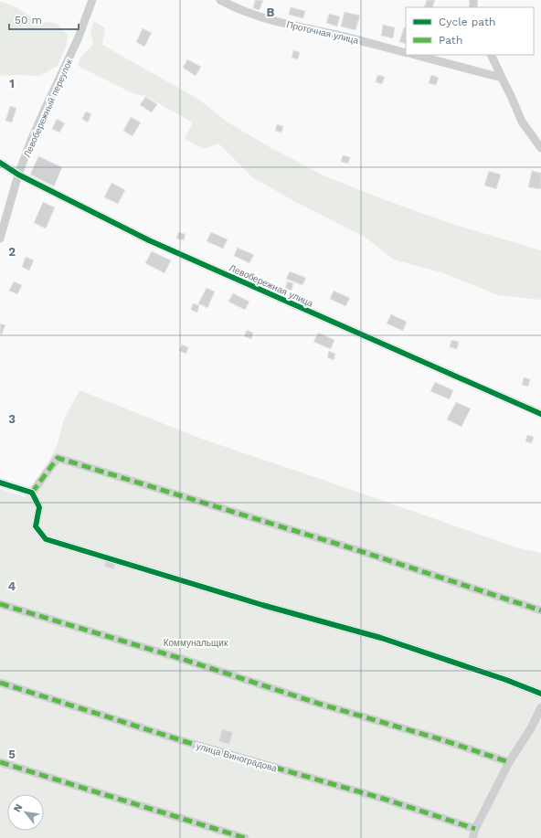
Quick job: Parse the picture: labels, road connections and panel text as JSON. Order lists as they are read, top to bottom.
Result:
{
  "streets": {
    "street": [
      "Проточная улица",
      "Левобережный переулок",
      "Левобережная улица",
      "улица Виноградова"
    ]
  },
  "crossings": [
    ["Левобережный переулок", "Левобережная улица"]
  ],
  "parks": ["Коммунальщик"],
  "legend": ["Cycle path", "Path"],
  "scale_bar": "50 m",
  "north": "top left",
  "grid": {
    "columns": ["B"],
    "rows": [
      "1",
      "2",
      "3",
      "4",
      "5"
    ]
  }
}
